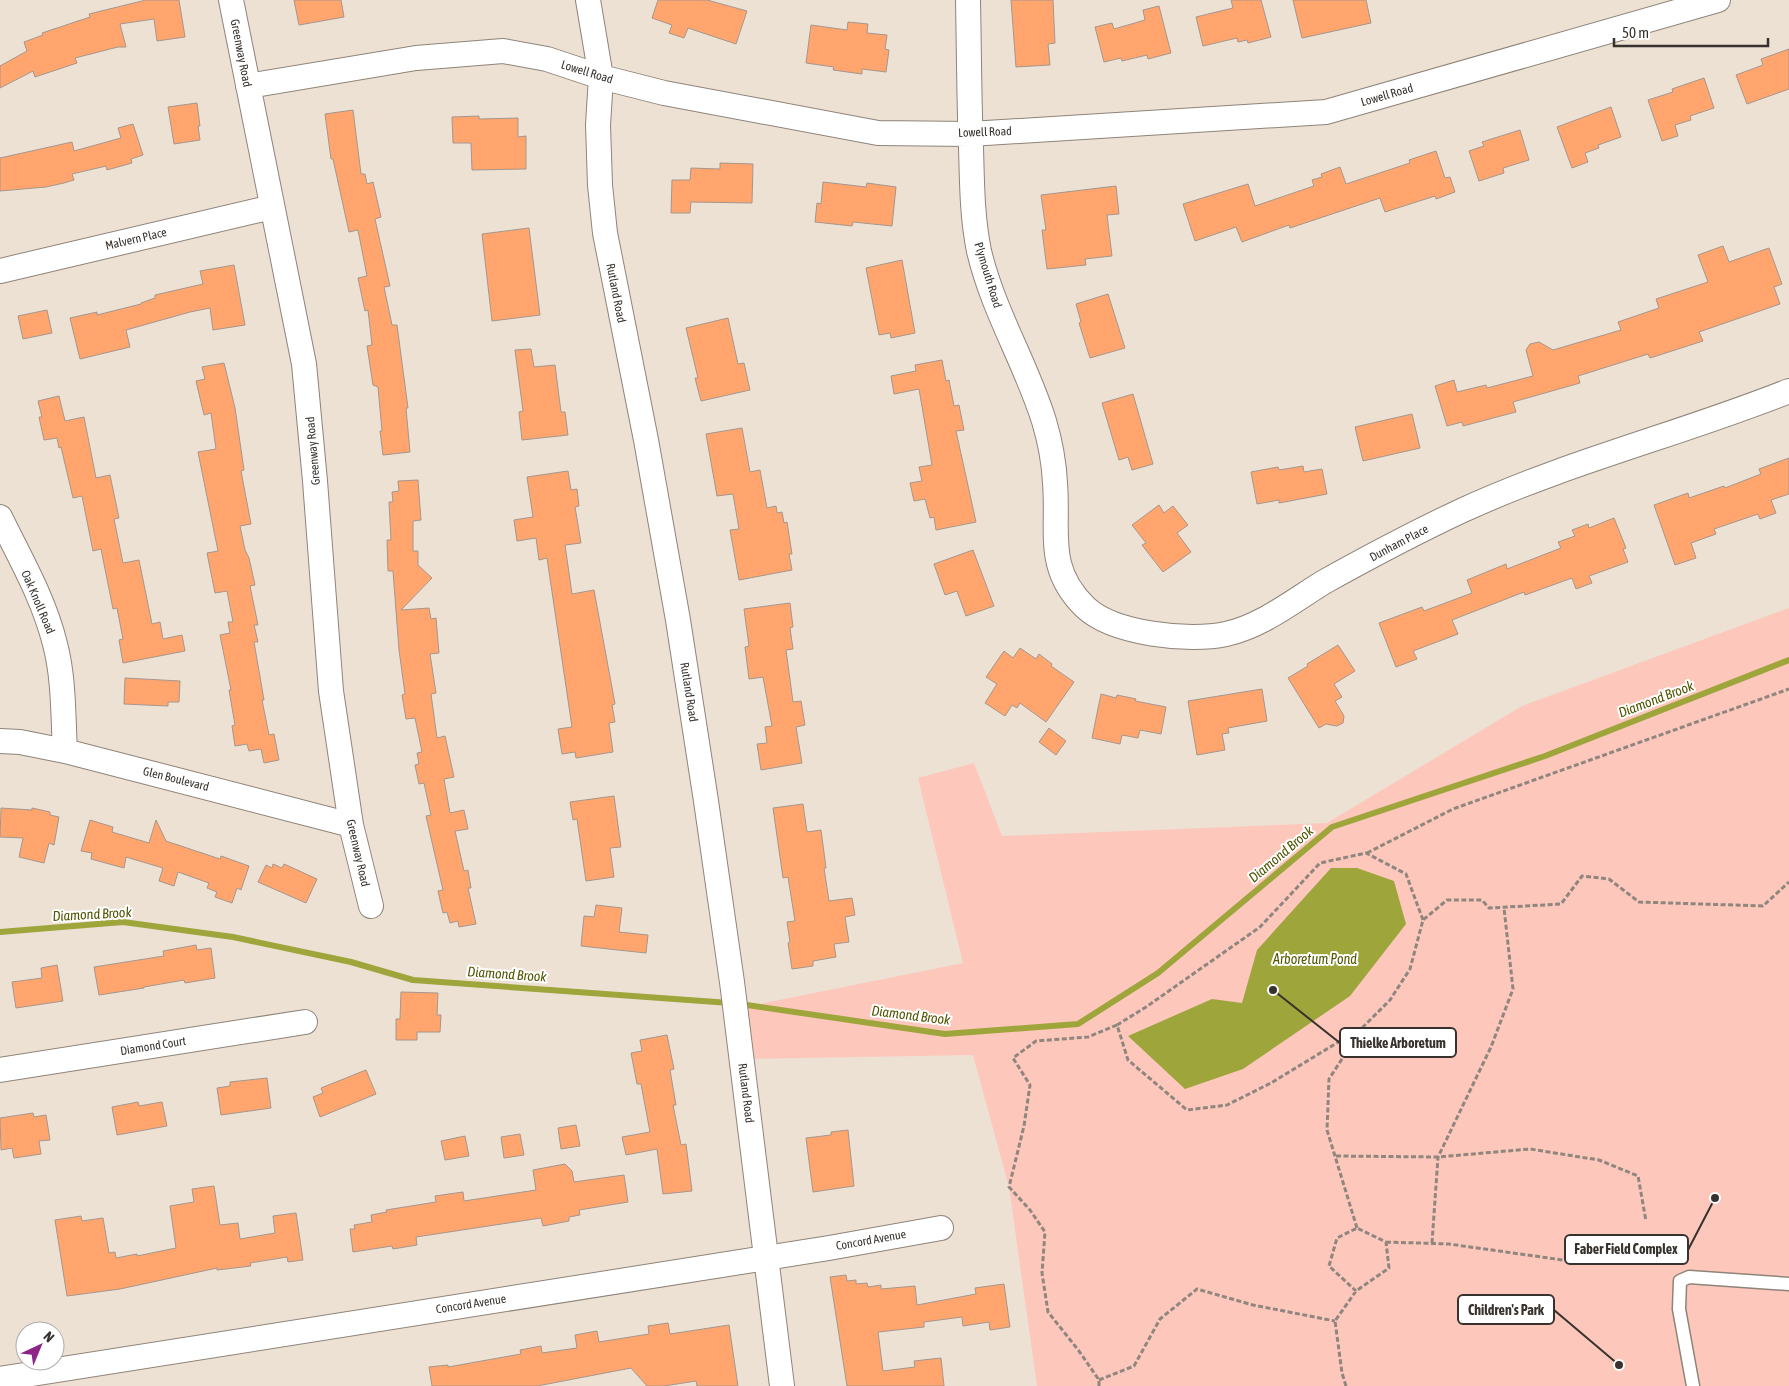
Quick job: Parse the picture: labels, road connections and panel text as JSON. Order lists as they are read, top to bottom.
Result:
{
  "streets": {
    "street": [
      "Greenway Road",
      "Lowell Road",
      "Malvern Place",
      "Plymouth Road",
      "Rutland Road",
      "Dunham Place",
      "Oak Knoll Road",
      "Glen Boulevard",
      "Diamond Court",
      "Concord Avenue"
    ]
  },
  "crossings": [
    ["Greenway Road", "Lowell Road"],
    ["Greenway Road", "Malvern Place"],
    ["Greenway Road", "Glen Boulevard"],
    ["Lowell Road", "Plymouth Road"],
    ["Lowell Road", "Rutland Road"],
    ["Plymouth Road", "Dunham Place"],
    ["Rutland Road", "Concord Avenue"],
    ["Oak Knoll Road", "Glen Boulevard"]
  ],
  "water": ["Diamond Brook", "Arboretum Pond"],
  "places": ["Thielke Arboretum", "Faber Field Complex", "Children's Park"],
  "scale_bar": "50 m",
  "north": "top right"
}
